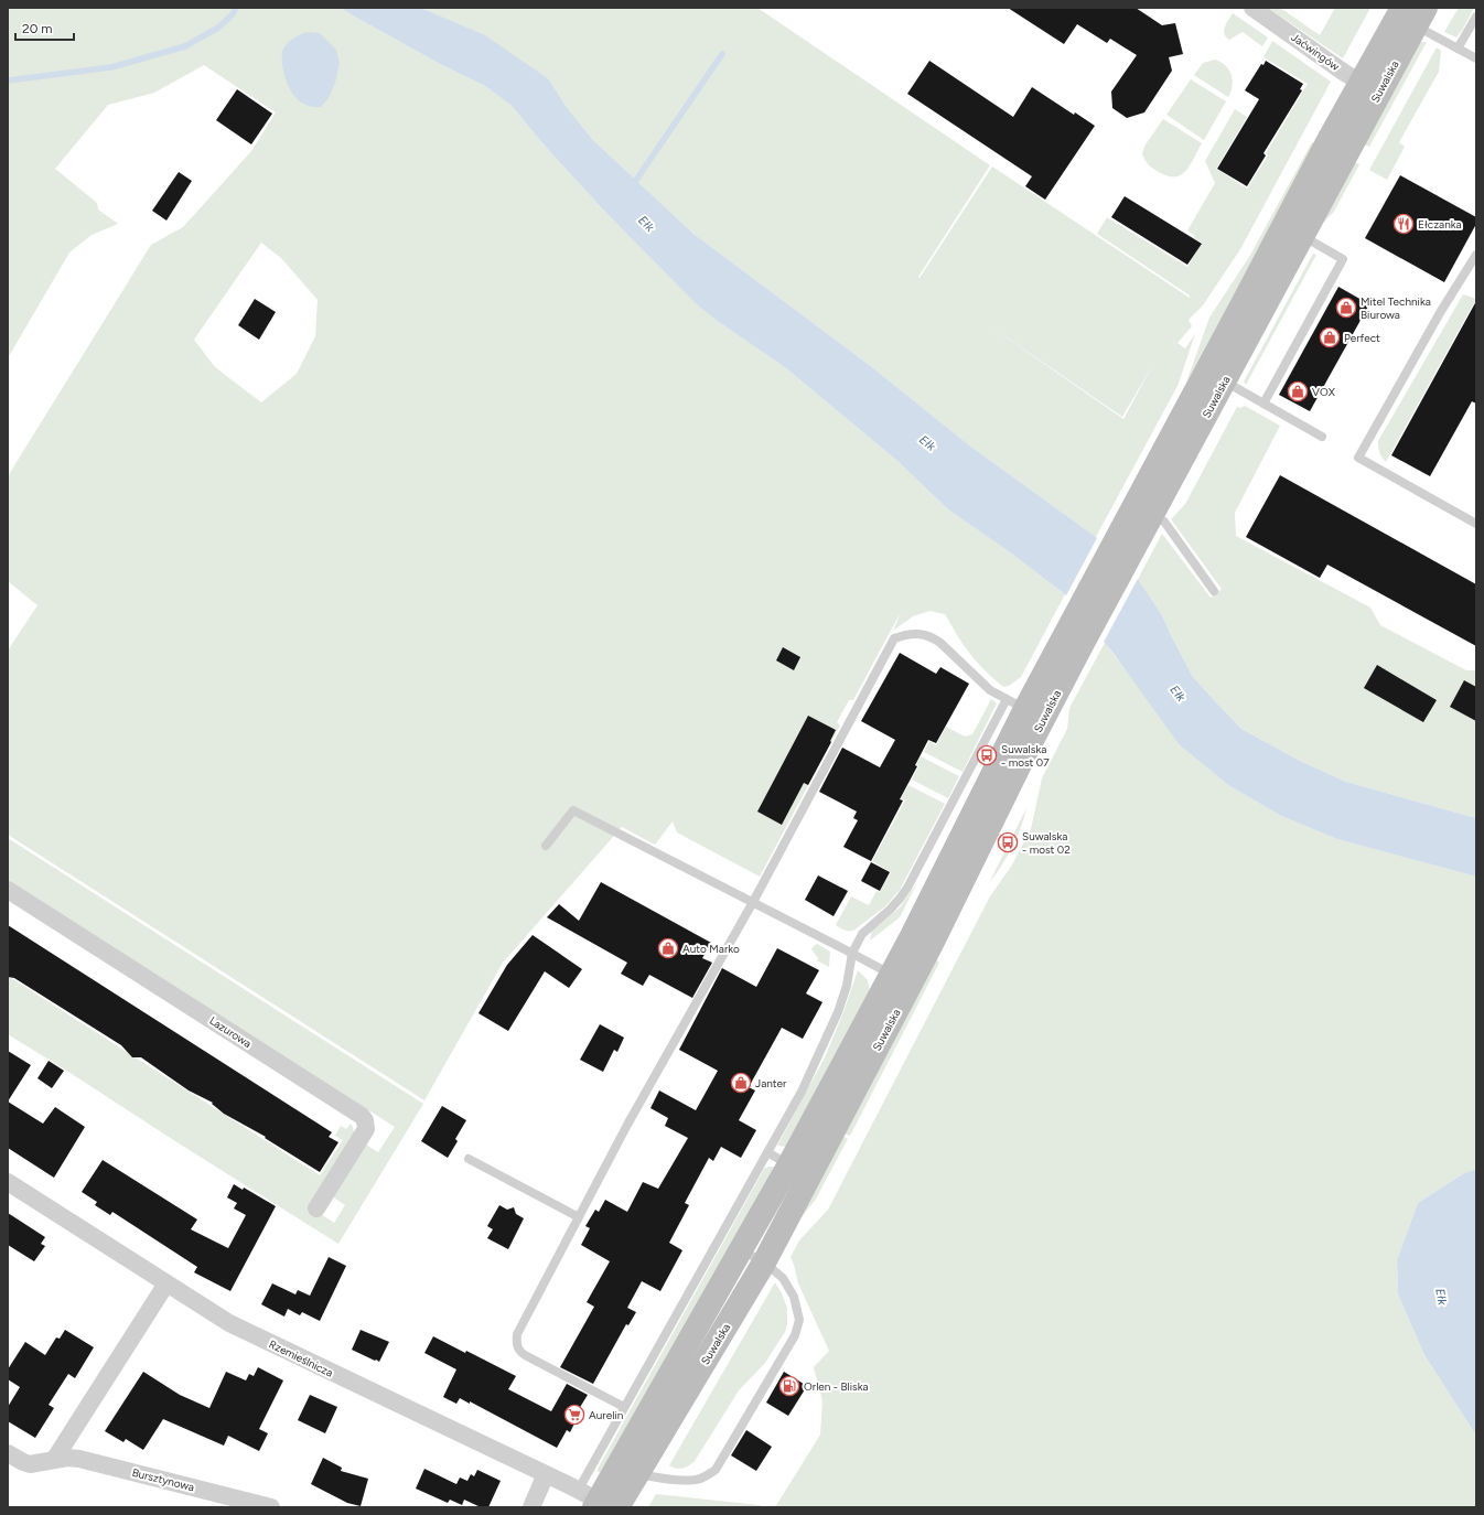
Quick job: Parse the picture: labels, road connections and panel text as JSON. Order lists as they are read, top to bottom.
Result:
{
  "streets": {
    "street": [
      "Jaćwingów",
      "Suwalska",
      "Lazurowa",
      "Rzemieślnicza",
      "Bursztynowa"
    ]
  },
  "crossings": [
    ["Jaćwingów", "Suwalska"],
    ["Suwalska", "Rzemieślnicza"]
  ],
  "water": ["Ełk"],
  "places": {
    "restaurant": ["Ełczanka"],
    "shop": [
      "Mitel Technika Biurowa",
      "Perfect",
      "VOX",
      "Auto Marko",
      "Janter"
    ],
    "bus stop": ["Suwalska - most 07", "Suwalska - most 02"],
    "fuel station": ["Orlen - Bliska"],
    "supermarket": ["Aurelin"]
  },
  "scale_bar": "20 m"
}
